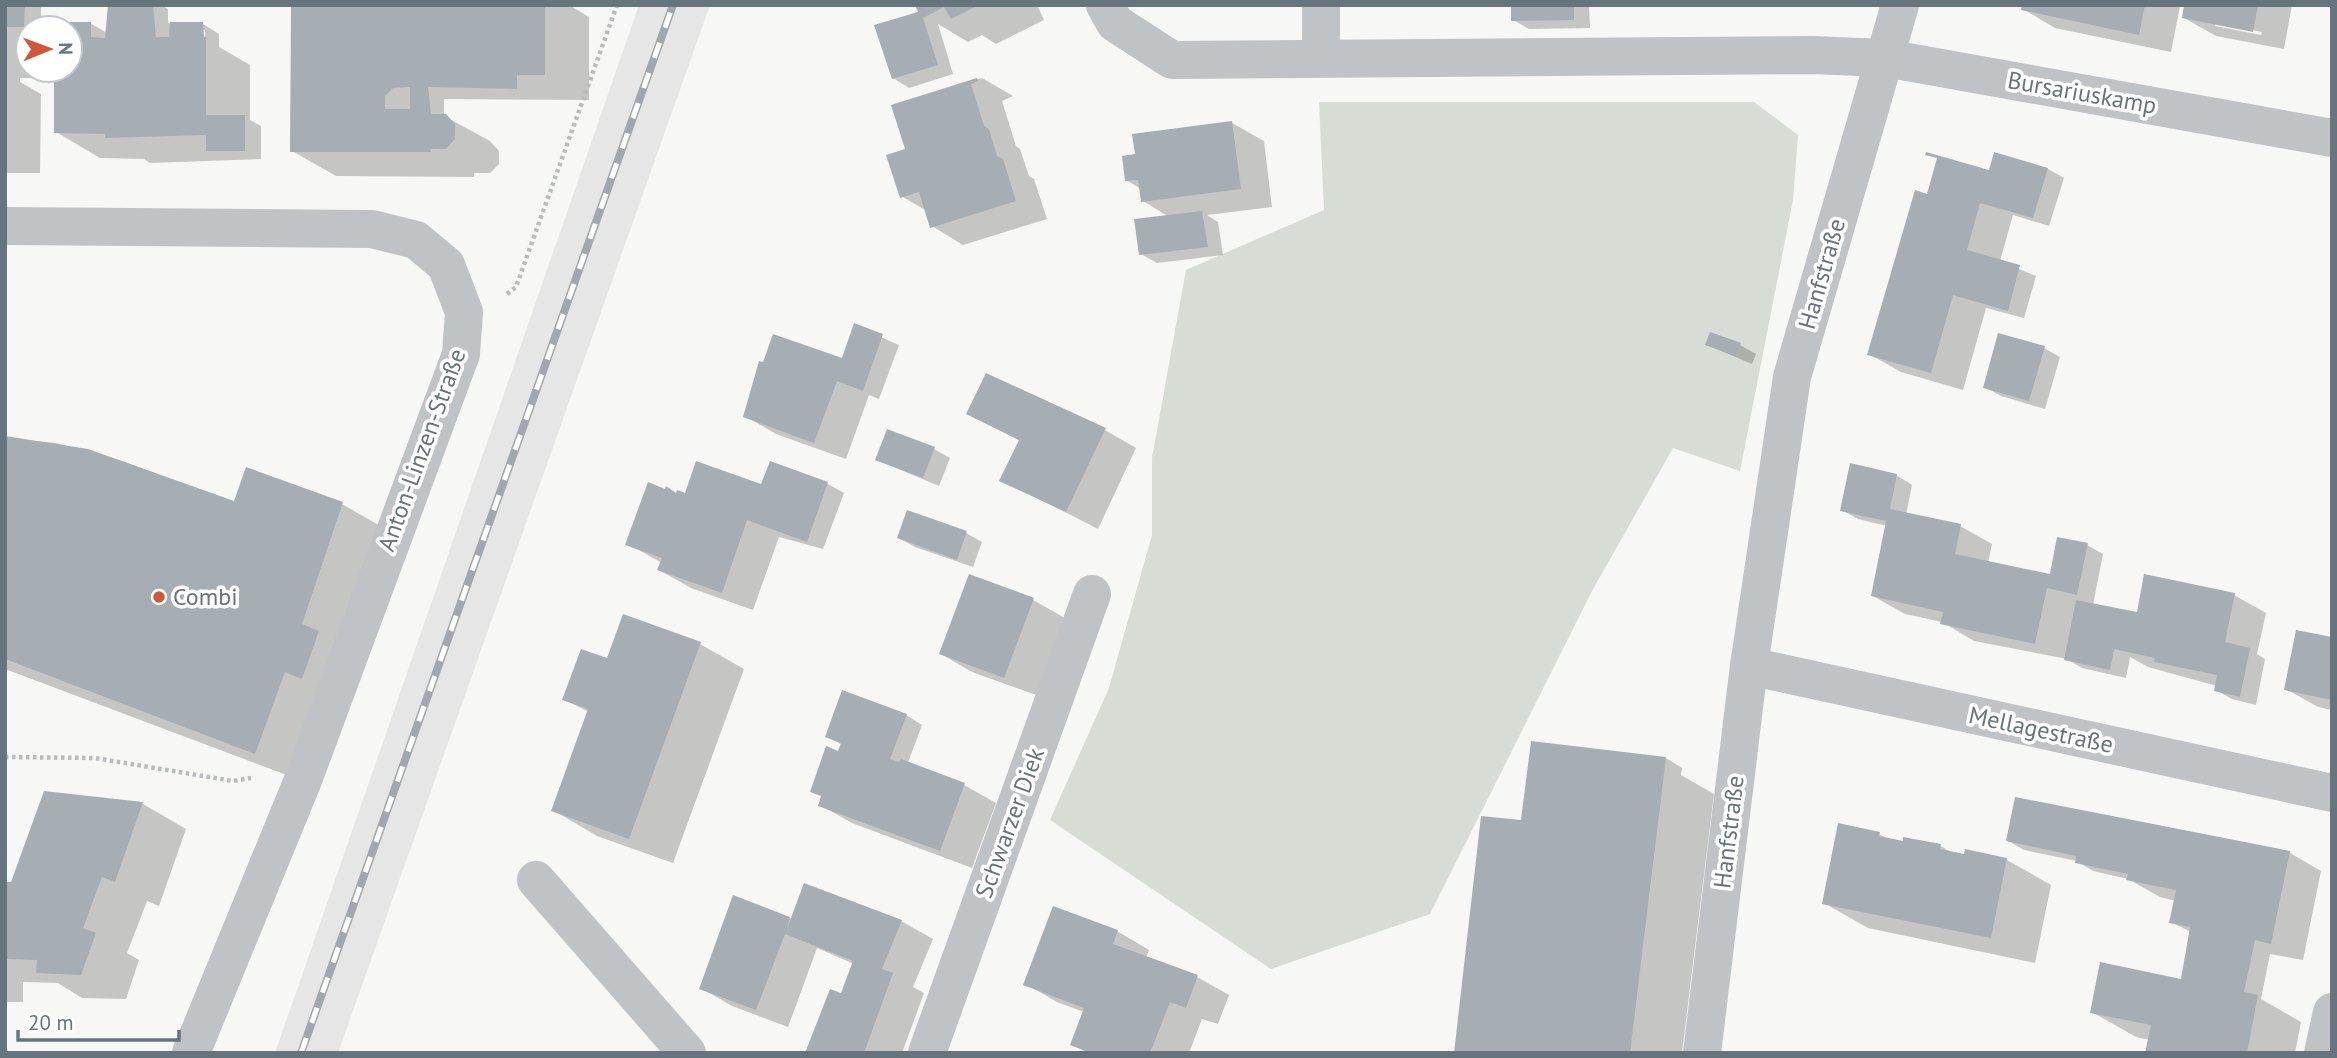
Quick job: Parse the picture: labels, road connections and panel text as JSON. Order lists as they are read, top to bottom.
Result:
{
  "streets": {
    "street": [
      "Bursariuskamp",
      "Hanfstraße",
      "Anton-Linzen-Straße",
      "Mellagestraße",
      "Schwarzer Diek"
    ]
  },
  "crossings": [
    ["Bursariuskamp", "Hanfstraße"],
    ["Hanfstraße", "Mellagestraße"]
  ],
  "places": ["Combi"],
  "scale_bar": "20 m",
  "north": "right"
}
